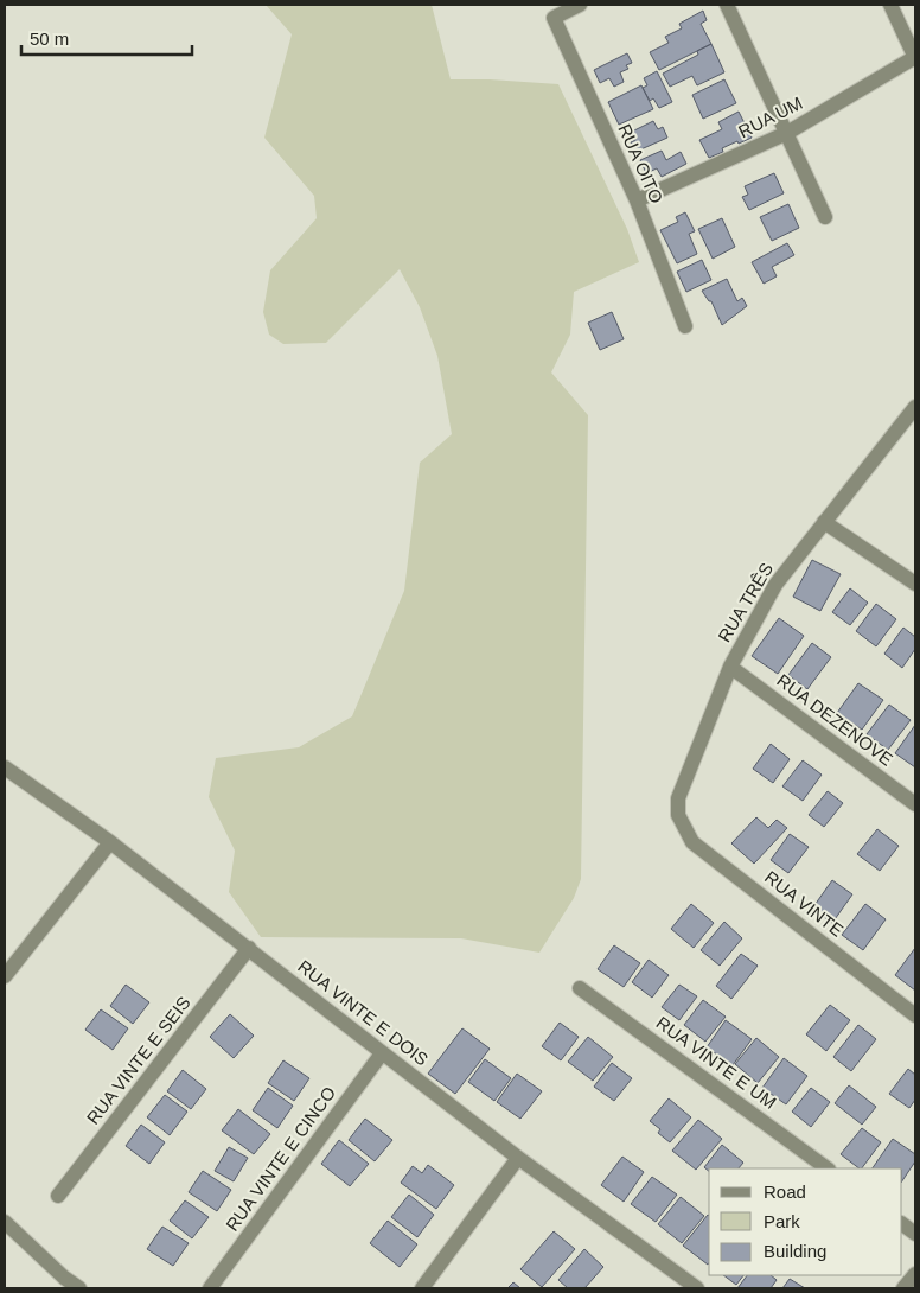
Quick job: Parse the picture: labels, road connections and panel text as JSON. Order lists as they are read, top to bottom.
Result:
{
  "streets": {
    "street": [
      "RUA UM",
      "RUA OITO",
      "RUA TRÊS",
      "RUA DEZENOVE",
      "RUA VINTE",
      "RUA VINTE E DOIS",
      "RUA VINTE E SEIS",
      "RUA VINTE E UM",
      "RUA VINTE E CINCO"
    ]
  },
  "crossings": [
    ["RUA UM", "RUA OITO"],
    ["RUA TRÊS", "RUA DEZENOVE"],
    ["RUA TRÊS", "RUA VINTE"],
    ["RUA VINTE E DOIS", "RUA VINTE E SEIS"],
    ["RUA VINTE E DOIS", "RUA VINTE E CINCO"]
  ],
  "legend": ["Road", "Park", "Building"],
  "scale_bar": "50 m"
}
